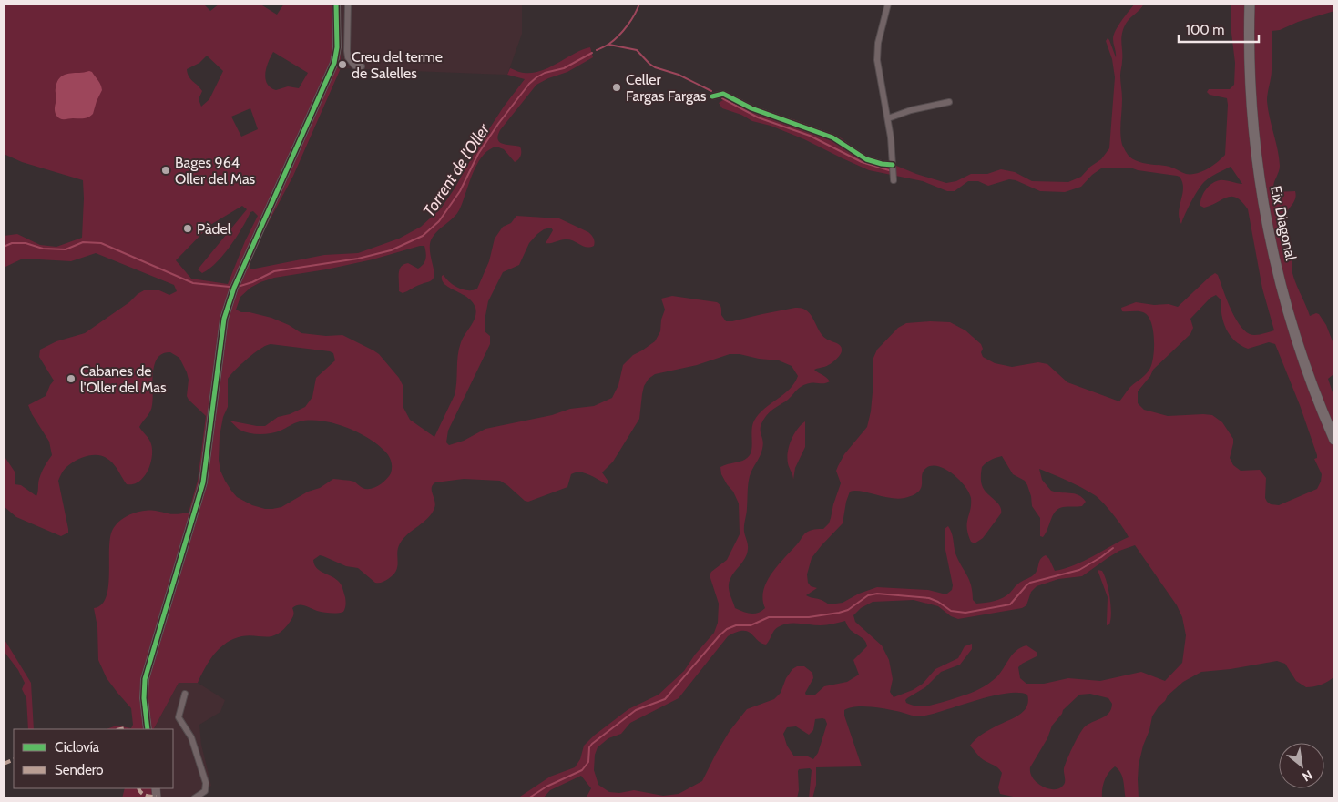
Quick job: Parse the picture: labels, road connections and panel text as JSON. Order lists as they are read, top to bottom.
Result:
{
  "streets": {
    "highway": ["Eix Diagonal"]
  },
  "water": ["Torrent de l'Oller"],
  "places": [
    "Creu del terme de Salelles",
    "Celler Fargas Fargas",
    "Bages 964 Oller del Mas",
    "Pàdel",
    "Cabanes de l'Oller del Mas"
  ],
  "legend": ["Ciclovía", "Sendero"],
  "scale_bar": "100 m",
  "north": "bottom right"
}
